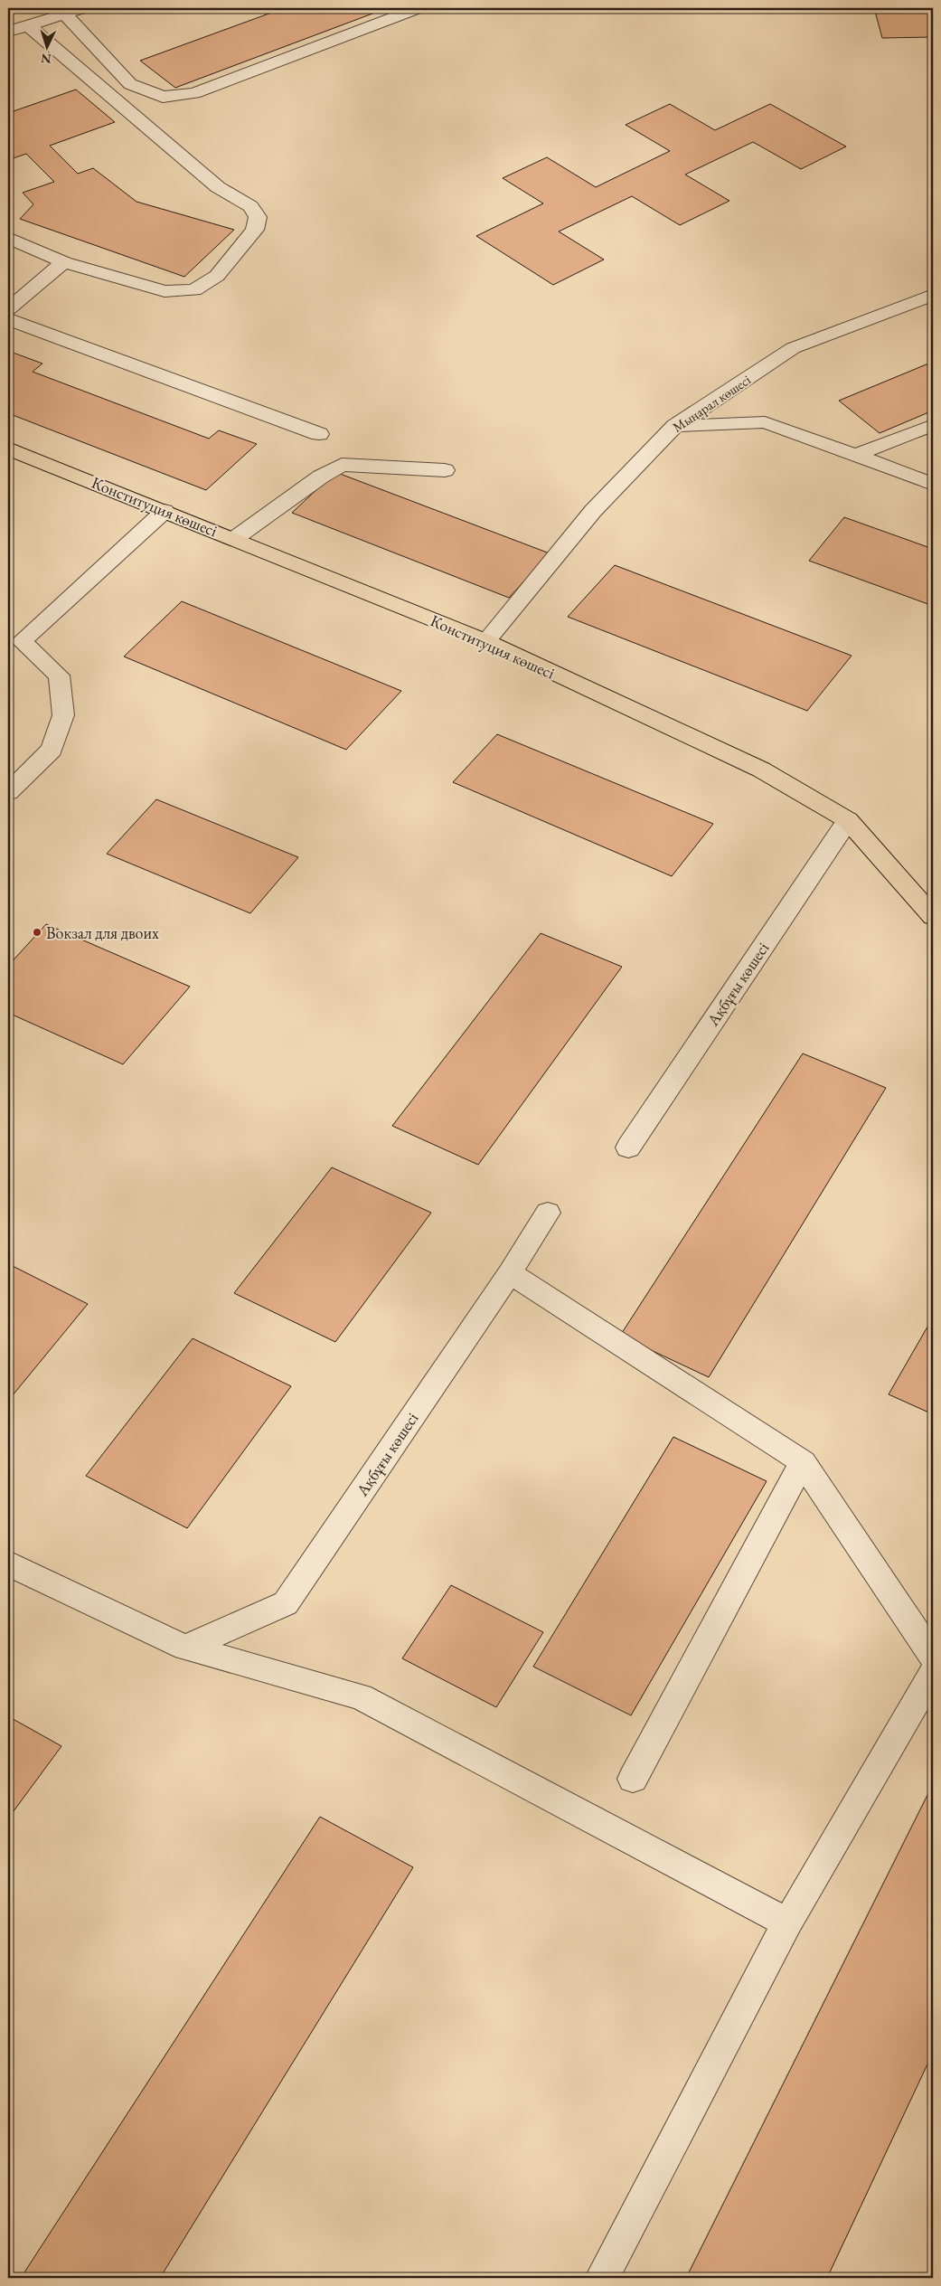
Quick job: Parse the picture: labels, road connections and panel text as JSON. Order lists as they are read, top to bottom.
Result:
{
  "streets": {
    "main road": ["Конституция көшесі"],
    "street": ["Мыңарал көшесі", "Ақбұғы көшесі"]
  },
  "crossings": [
    ["Мыңарал көшесі", "Конституция көшесі"],
    ["Конституция көшесі", "Ақбұғы көшесі"]
  ],
  "places": ["Вокзал для двоих"],
  "north": "bottom"
}
